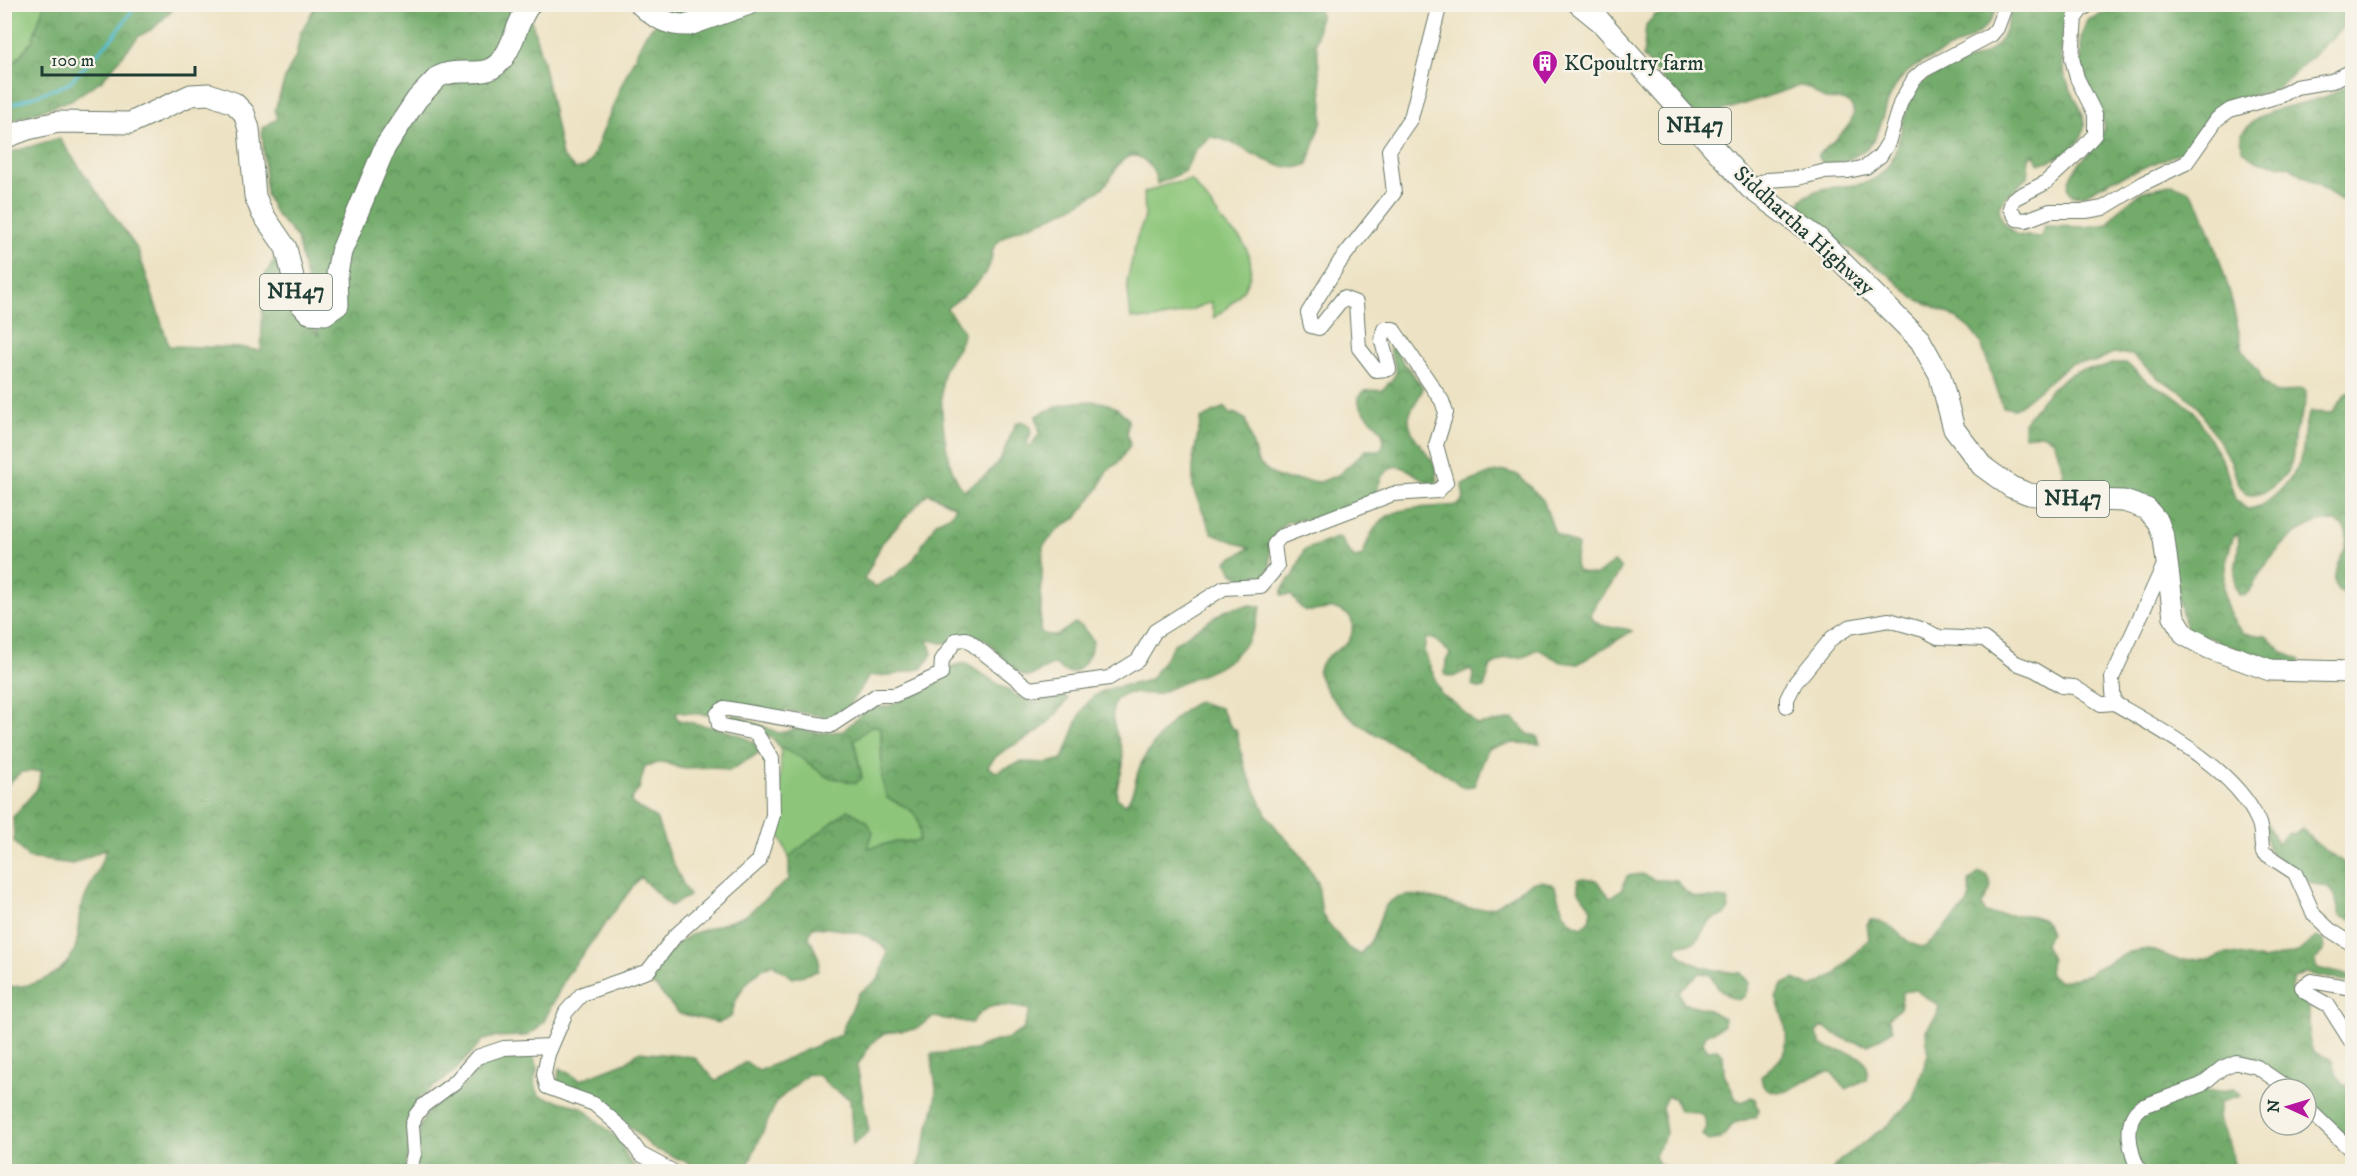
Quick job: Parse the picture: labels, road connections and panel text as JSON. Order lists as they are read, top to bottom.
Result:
{
  "streets": {
    "highway": ["NH47", "Siddhartha Highway"]
  },
  "places": {
    "building": ["KCpoultry farm"]
  },
  "scale_bar": "100 m",
  "north": "left"
}
